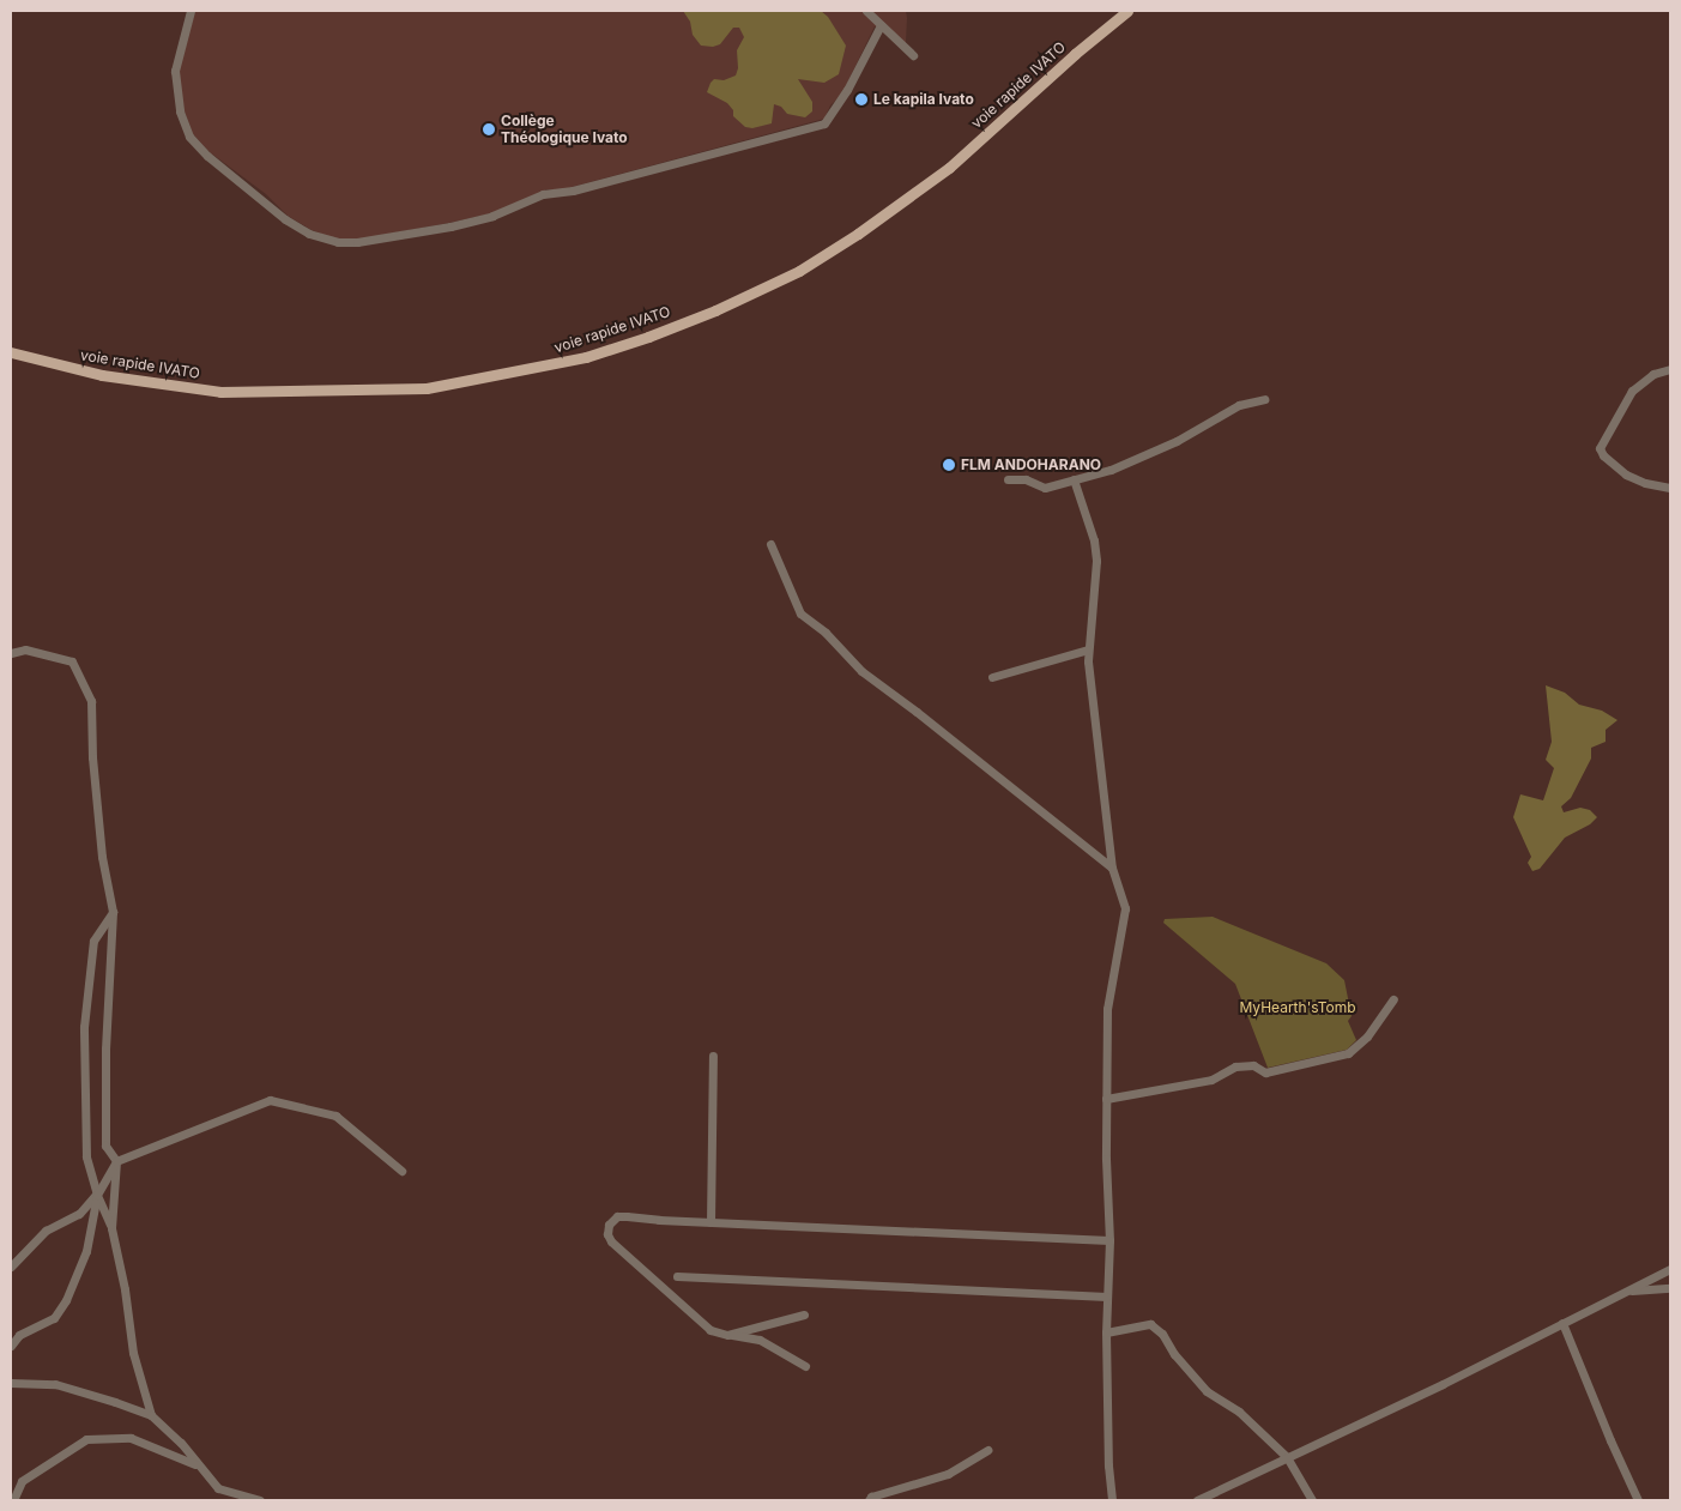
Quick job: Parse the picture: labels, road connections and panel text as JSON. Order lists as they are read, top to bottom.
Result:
{
  "streets": {
    "main road": ["voie rapide IVATO"]
  },
  "parks": ["MyHearth'sTomb"],
  "places": ["Le kapila Ivato", "Collège Théologique Ivato", "FLM ANDOHARANO"]
}
